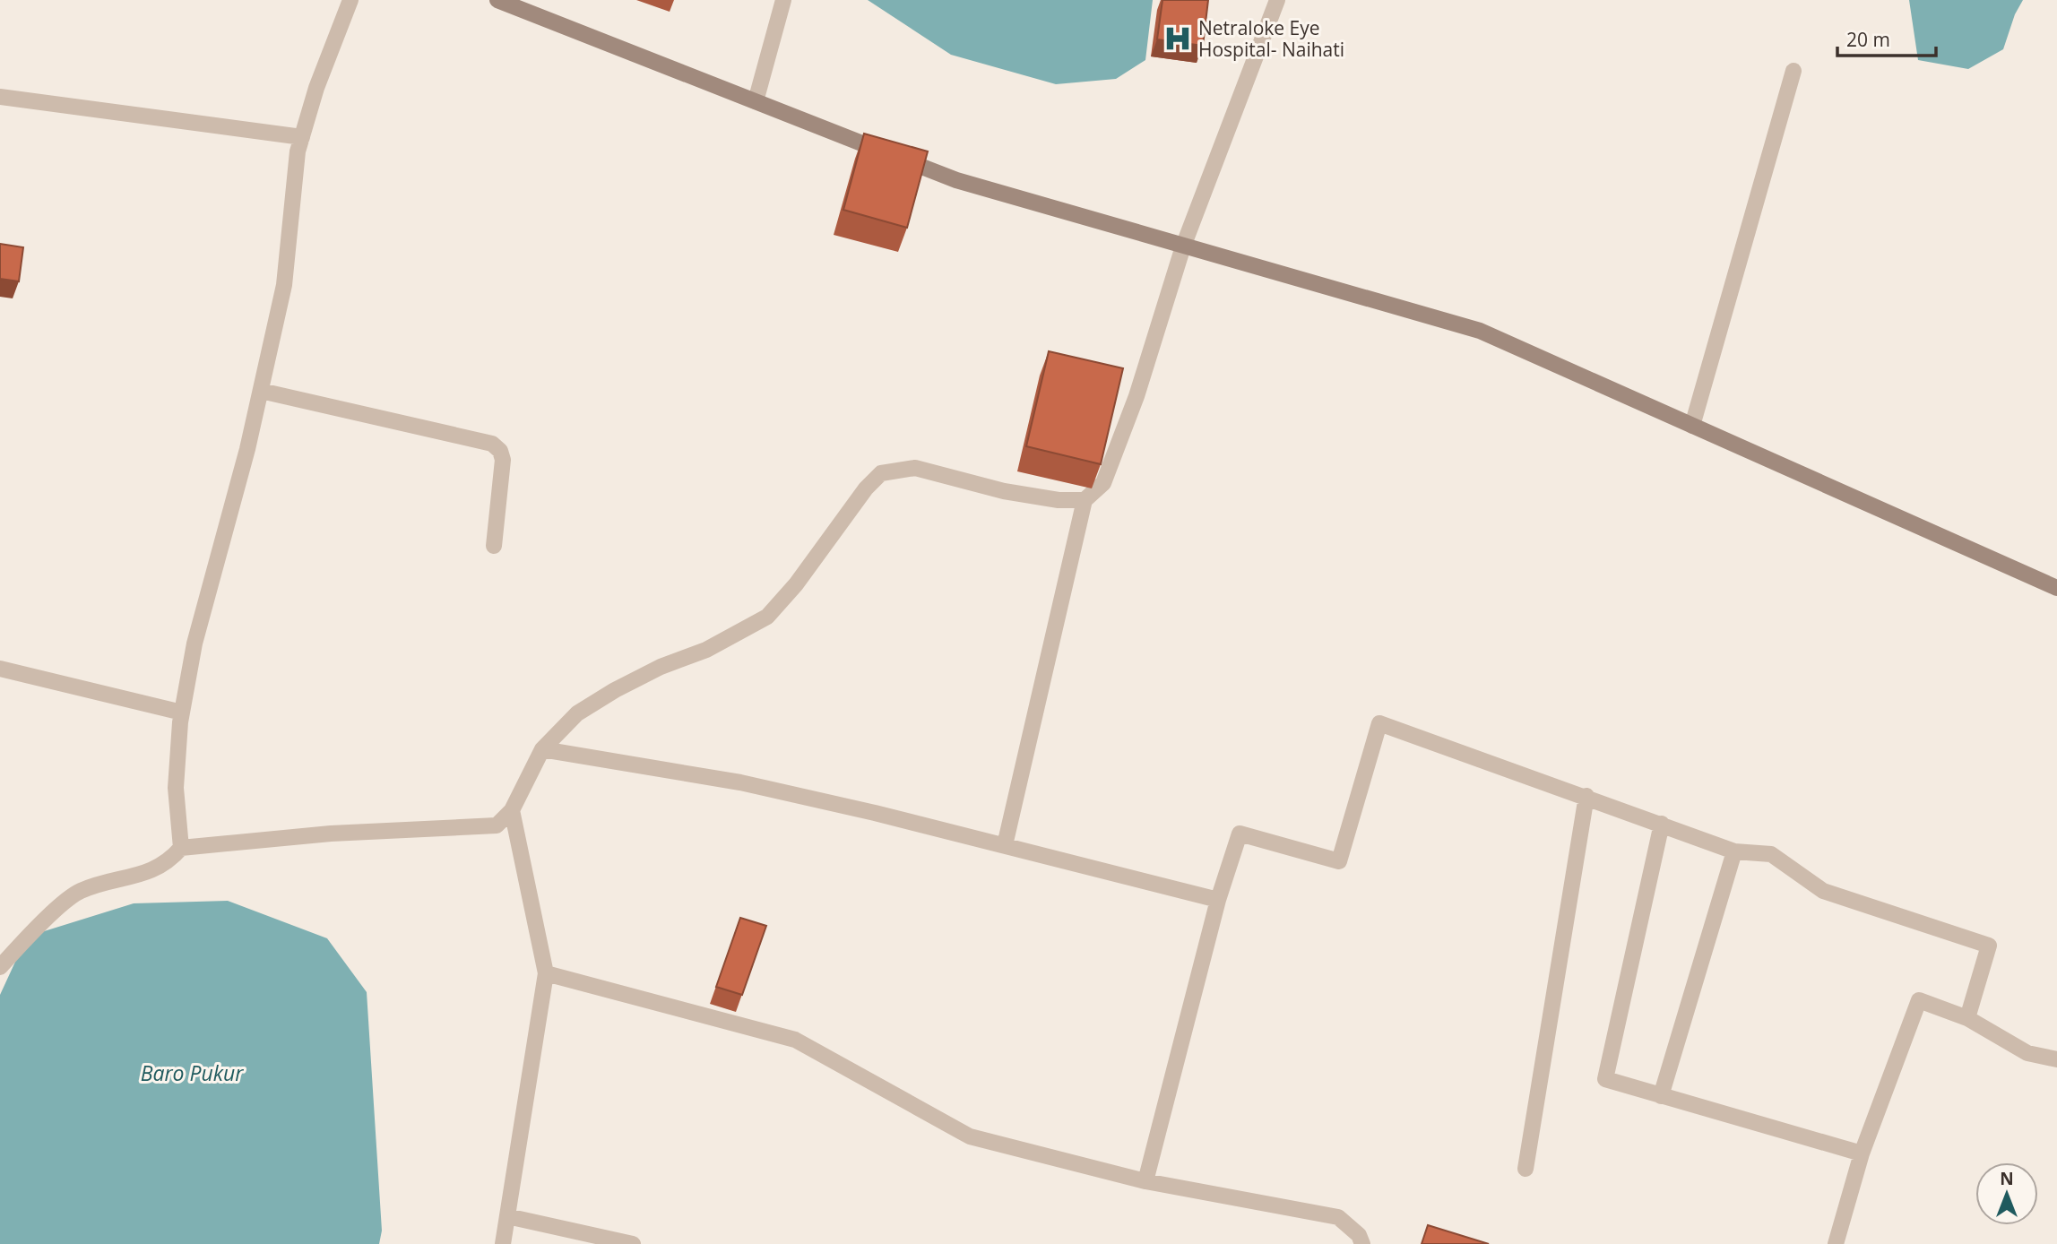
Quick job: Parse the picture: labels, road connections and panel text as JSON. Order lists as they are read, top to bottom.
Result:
{
  "water": ["Baro Pukur"],
  "places": {
    "hospital": ["Netraloke Eye Hospital- Naihati"]
  },
  "scale_bar": "20 m",
  "north": "top"
}
